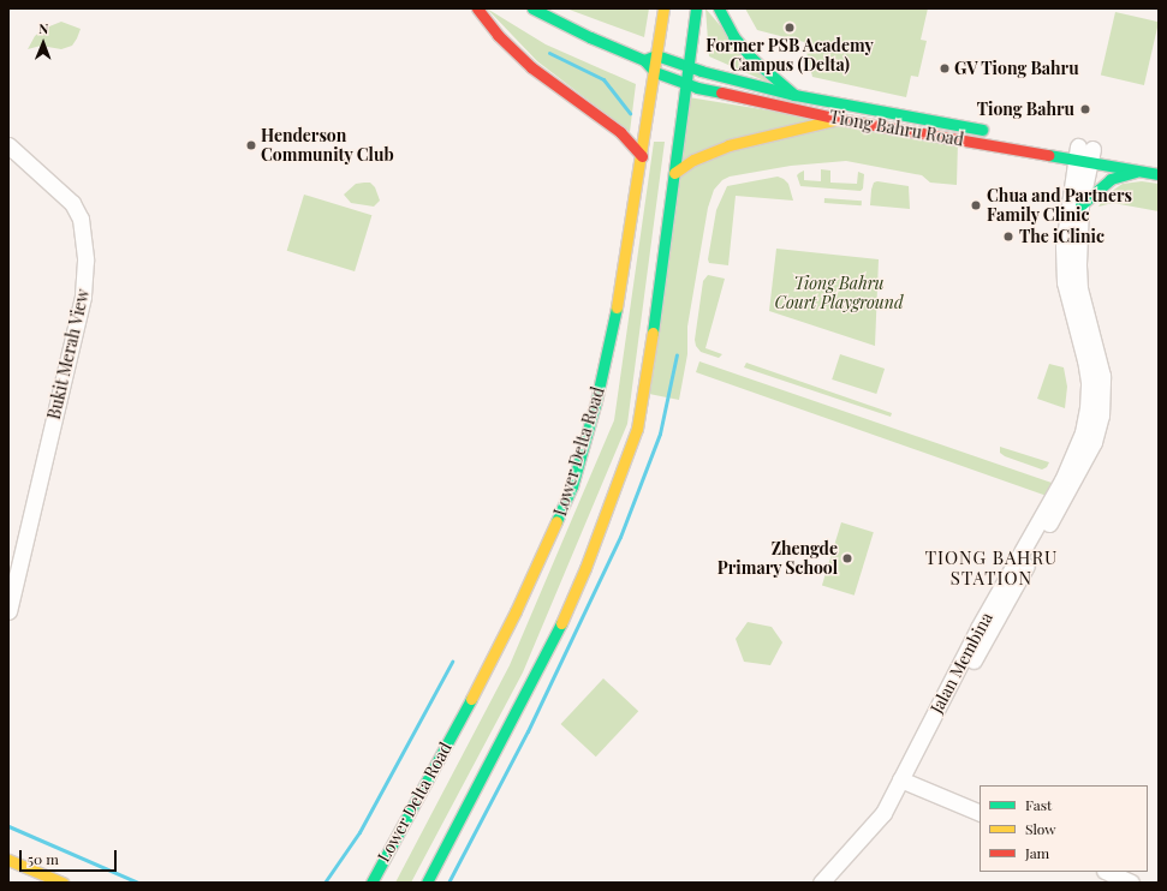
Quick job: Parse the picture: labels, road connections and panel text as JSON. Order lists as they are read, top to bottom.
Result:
{
  "streets": {
    "main road": ["Tiong Bahru Road", "Lower Delta Road"],
    "street": ["Bukit Merah View", "Jalan Membina"]
  },
  "crossings": [
    ["Tiong Bahru Road", "Lower Delta Road"],
    ["Tiong Bahru Road", "Jalan Membina"]
  ],
  "districts": ["TIONG BAHRU STATION"],
  "parks": ["Tiong Bahru Court Playground"],
  "places": [
    "Former PSB Academy Campus (Delta)",
    "GV Tiong Bahru",
    "Tiong Bahru",
    "Henderson Community Club",
    "Chua and Partners Family Clinic",
    "The iClinic",
    "Zhengde Primary School"
  ],
  "legend": ["Fast", "Slow", "Jam"],
  "scale_bar": "50 m",
  "north": "top"
}
